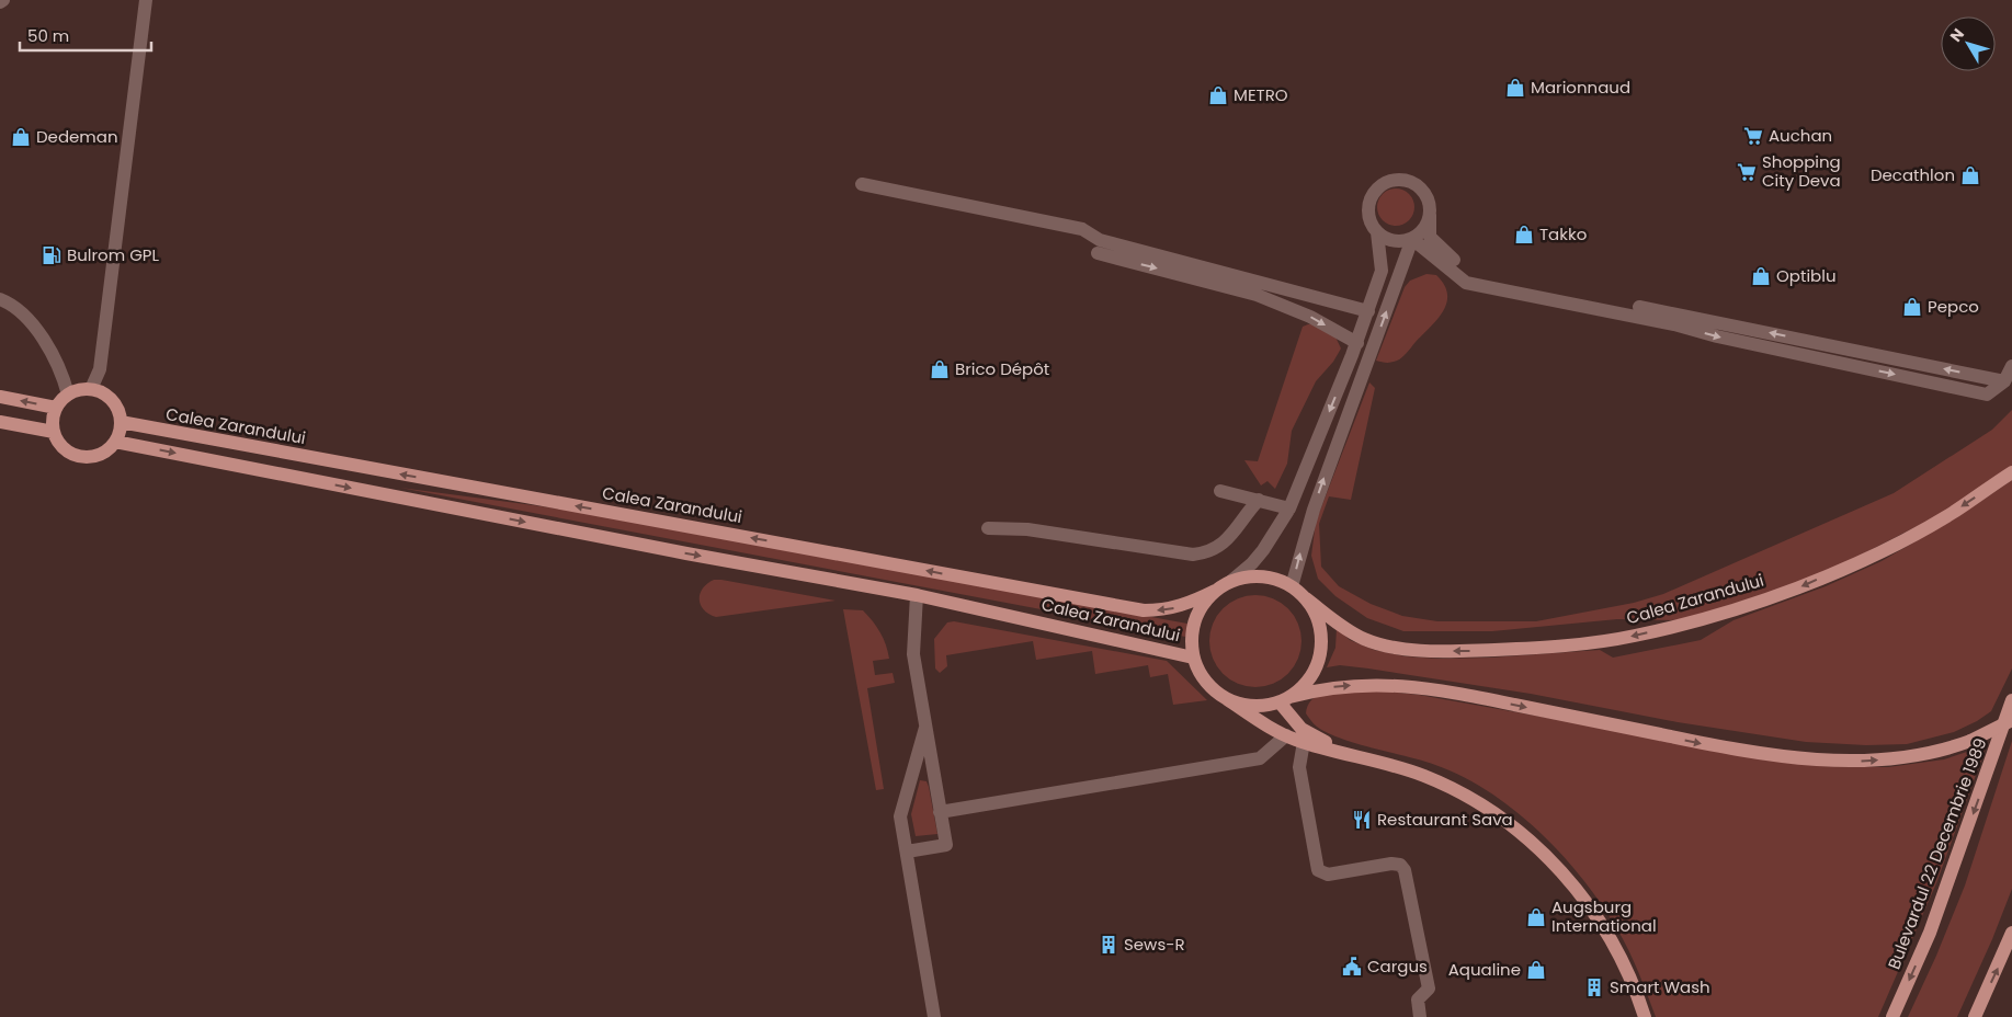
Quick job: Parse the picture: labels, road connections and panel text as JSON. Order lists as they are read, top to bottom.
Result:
{
  "streets": {
    "main road": ["Calea Zarandului", "Bulevardul 22 Decembrie 1989"]
  },
  "one_way": ["Bulevardul 22 Decembrie 1989"],
  "places": {
    "shop": [
      "Marionnaud",
      "METRO",
      "Dedeman",
      "Decathlon",
      "Takko",
      "Optiblu",
      "Pepco",
      "Brico Dépôt",
      "Augsburg International",
      "Aqualine"
    ],
    "supermarket": ["Auchan", "Shopping City Deva"],
    "fuel station": ["Bulrom GPL"],
    "restaurant": ["Restaurant Sava"],
    "building": ["Sews-R", "Smart Wash"],
    "public building": ["Cargus"]
  },
  "scale_bar": "50 m",
  "north": "top left"
}
